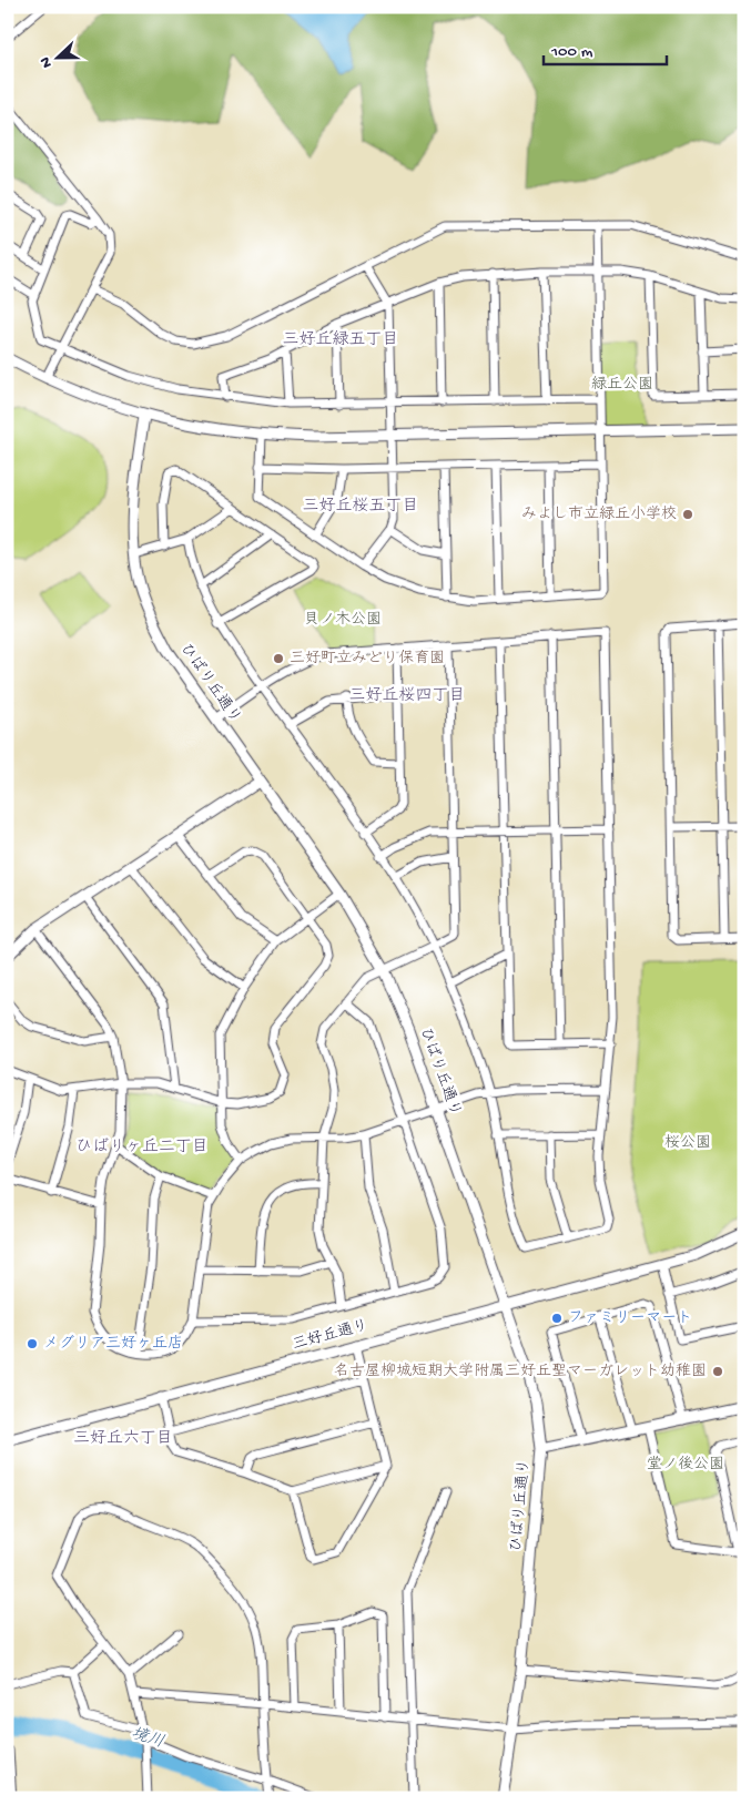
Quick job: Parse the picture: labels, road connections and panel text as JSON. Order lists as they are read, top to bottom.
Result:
{
  "streets": {
    "street": ["ひばり丘通り", "三好丘通り"]
  },
  "crossings": [
    ["ひばり丘通り", "三好丘通り"]
  ],
  "districts": [
    "三好丘緑五丁目",
    "三好丘桜五丁目",
    "三好丘桜四丁目",
    "ひばりヶ丘二丁目",
    "三好丘六丁目"
  ],
  "water": ["境川"],
  "parks": [
    "緑丘公園",
    "貝ノ木公園",
    "桜公園",
    "堂ノ後公園"
  ],
  "places": [
    "みよし市立緑丘小学校",
    "三好町立みどり保育園",
    "ファミリーマート",
    "メグリア三好ヶ丘店",
    "名古屋柳城短期大学附属三好丘聖マーガレット幼稚園"
  ],
  "scale_bar": "100 m",
  "north": "left"
}
